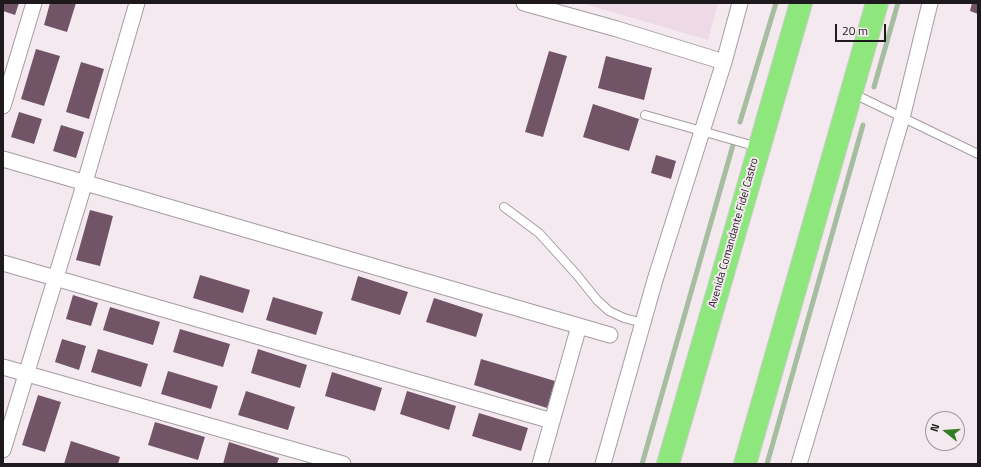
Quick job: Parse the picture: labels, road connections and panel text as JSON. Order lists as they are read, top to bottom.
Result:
{
  "streets": {
    "highway": ["Avenida Comandante Fidel Castro"]
  },
  "scale_bar": "20 m",
  "north": "left"
}
